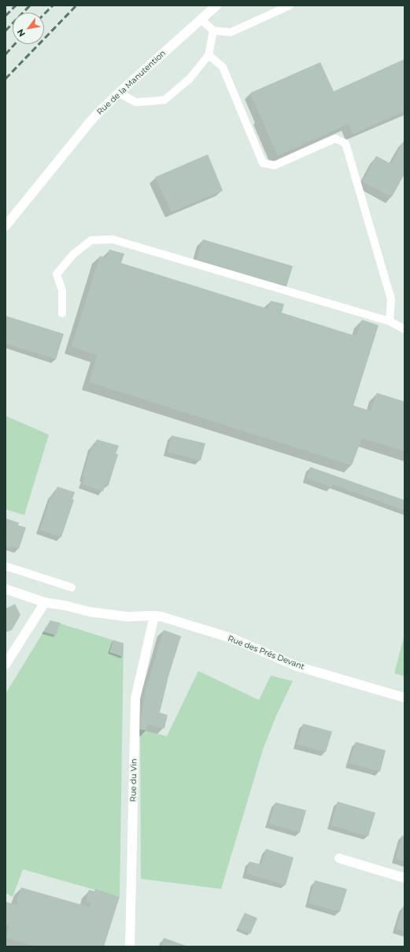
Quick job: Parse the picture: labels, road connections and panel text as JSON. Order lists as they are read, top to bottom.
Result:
{
  "streets": {
    "street": ["Rue de la Manutention", "Rue des Prés Devant", "Rue du Vin"]
  },
  "crossings": [
    ["Rue des Prés Devant", "Rue du Vin"]
  ],
  "north": "bottom left"
}
